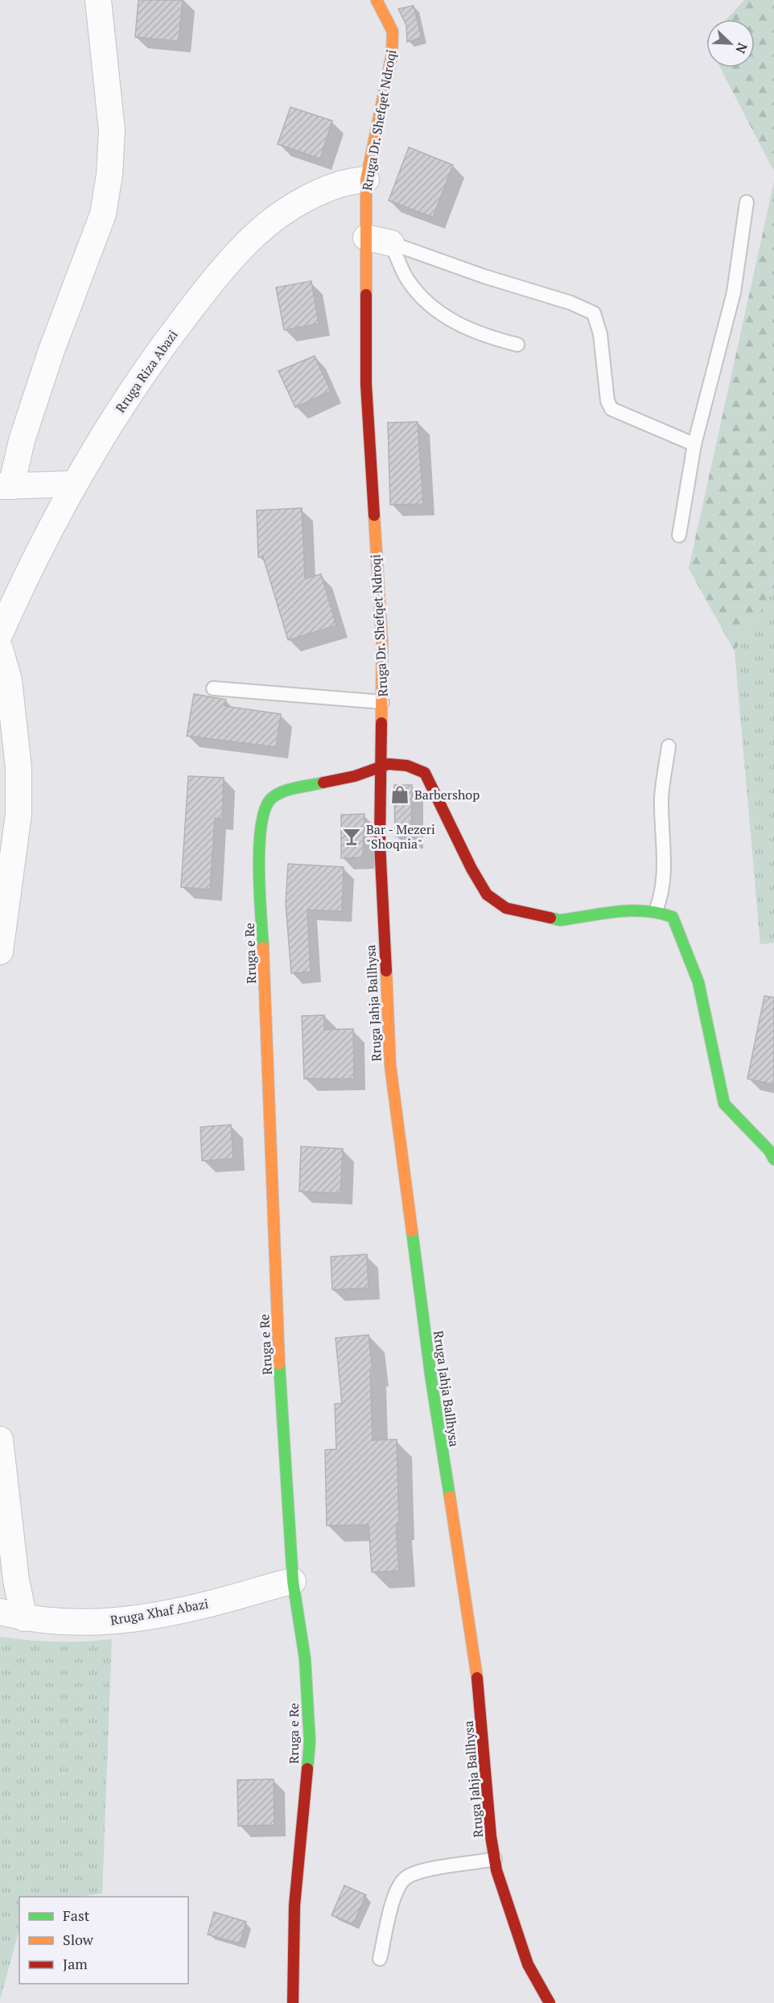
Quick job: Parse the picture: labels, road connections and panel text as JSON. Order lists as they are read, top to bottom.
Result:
{
  "streets": {
    "main road": ["Rruga Dr. Shefqet Ndroqi", "Rruga e Re", "Rruga Jahja Ballhysa"],
    "street": ["Rruga Riza Abazi", "Rruga Xhaf Abazi"]
  },
  "crossings": [
    ["Rruga Dr. Shefqet Ndroqi", "Rruga Riza Abazi"],
    ["Rruga Dr. Shefqet Ndroqi", "Rruga e Re"],
    ["Rruga Dr. Shefqet Ndroqi", "Rruga Jahja Ballhysa"],
    ["Rruga e Re", "Rruga Jahja Ballhysa"],
    ["Rruga e Re", "Rruga Xhaf Abazi"]
  ],
  "places": {
    "shop": ["Barbershop"],
    "bar": ["Bar - Mezeri \"Shoqnia\""]
  },
  "legend": ["Fast", "Slow", "Jam"],
  "north": "bottom right"
}
